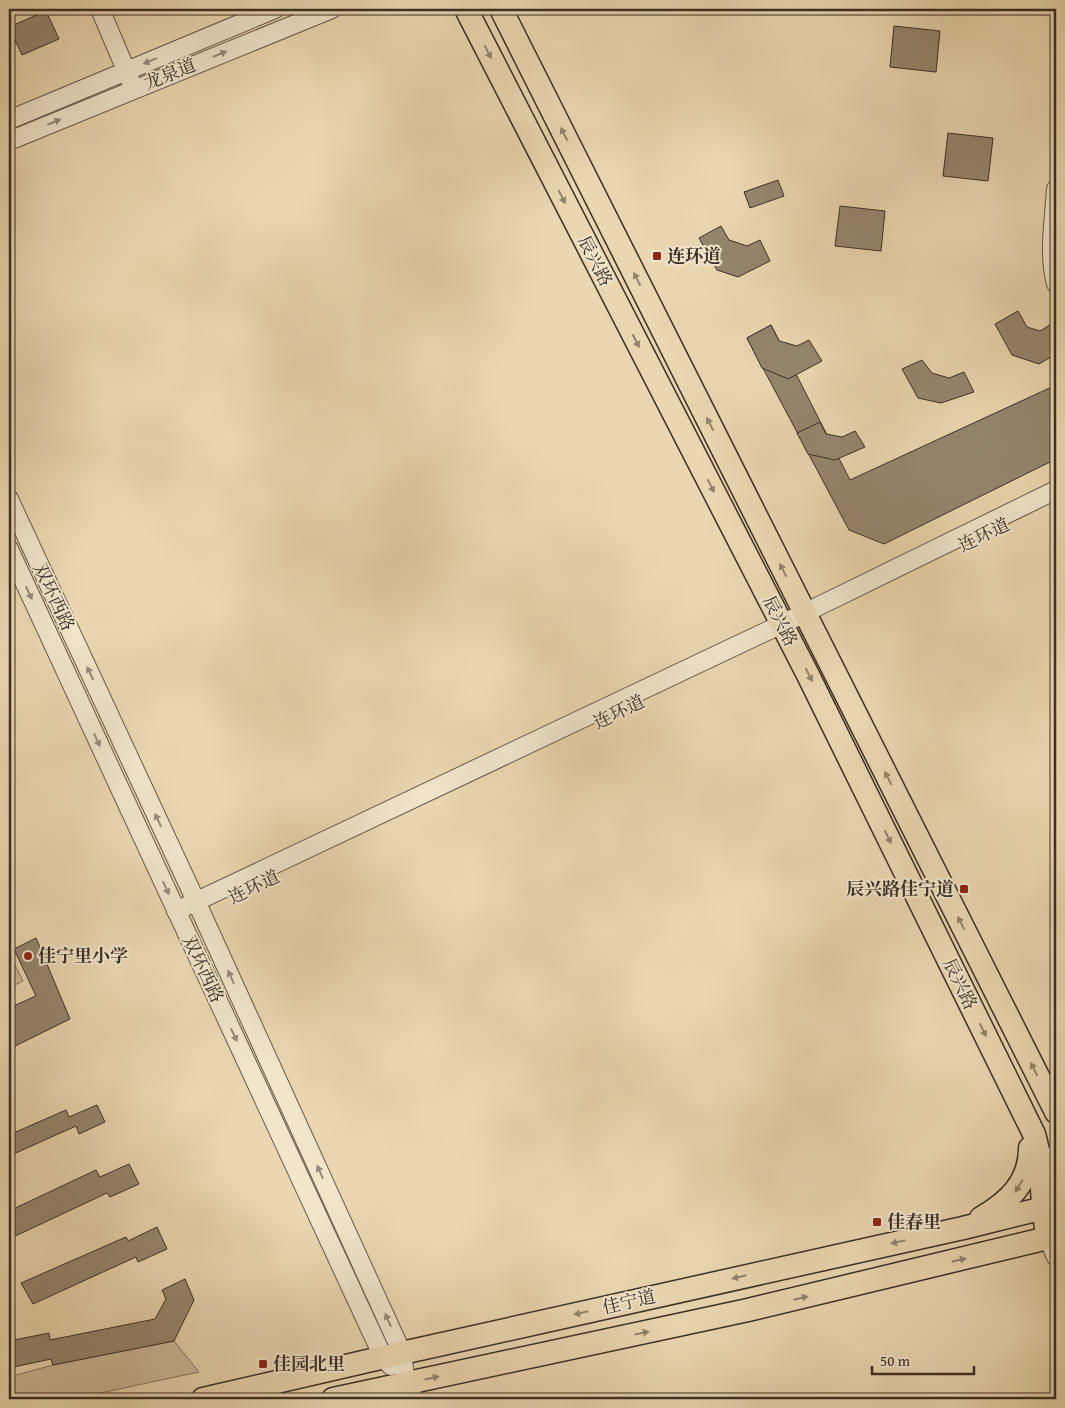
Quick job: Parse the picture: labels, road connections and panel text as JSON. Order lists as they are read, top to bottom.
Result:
{
  "streets": {
    "main road": ["辰兴路", "佳宁道"],
    "street": ["龙泉道", "连环道", "双环西路"]
  },
  "crossings": [
    ["辰兴路", "连环道"],
    ["辰兴路", "佳宁道"],
    ["连环道", "双环西路"],
    ["双环西路", "佳宁道"]
  ],
  "places": {
    "transit": [
      "连环道",
      "辰兴路佳宁道",
      "佳春里",
      "佳园北里"
    ],
    "other": ["佳宁里小学"]
  },
  "scale_bar": "50 m"
}
